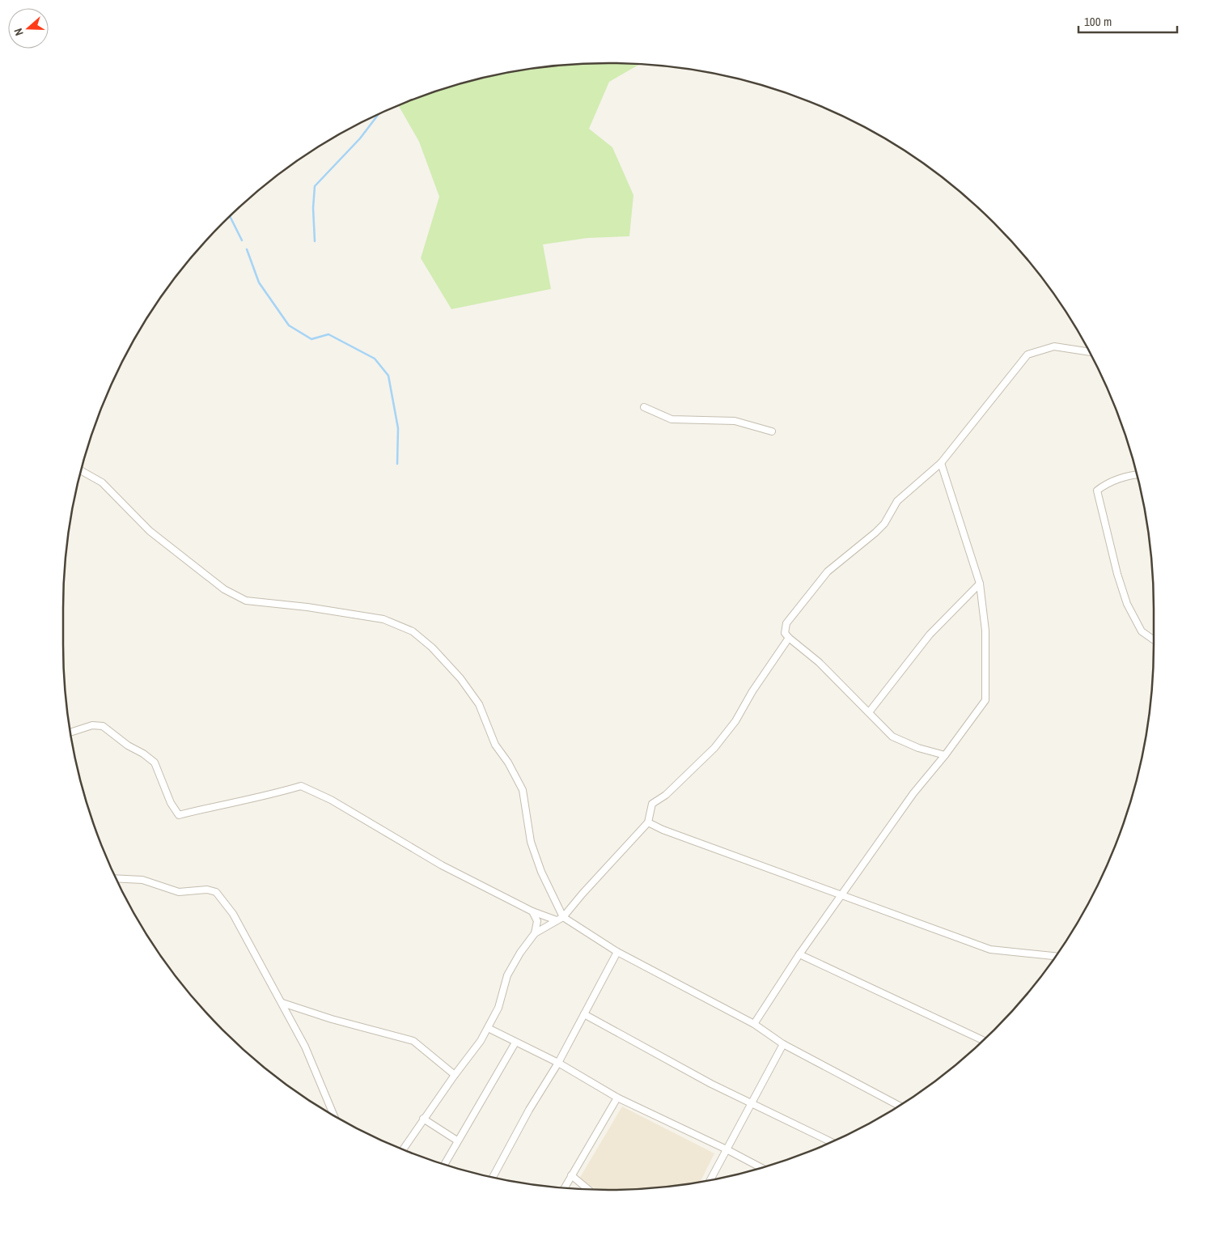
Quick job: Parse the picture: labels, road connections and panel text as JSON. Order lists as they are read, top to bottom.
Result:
{
  "scale_bar": "100 m",
  "north": "left"
}
